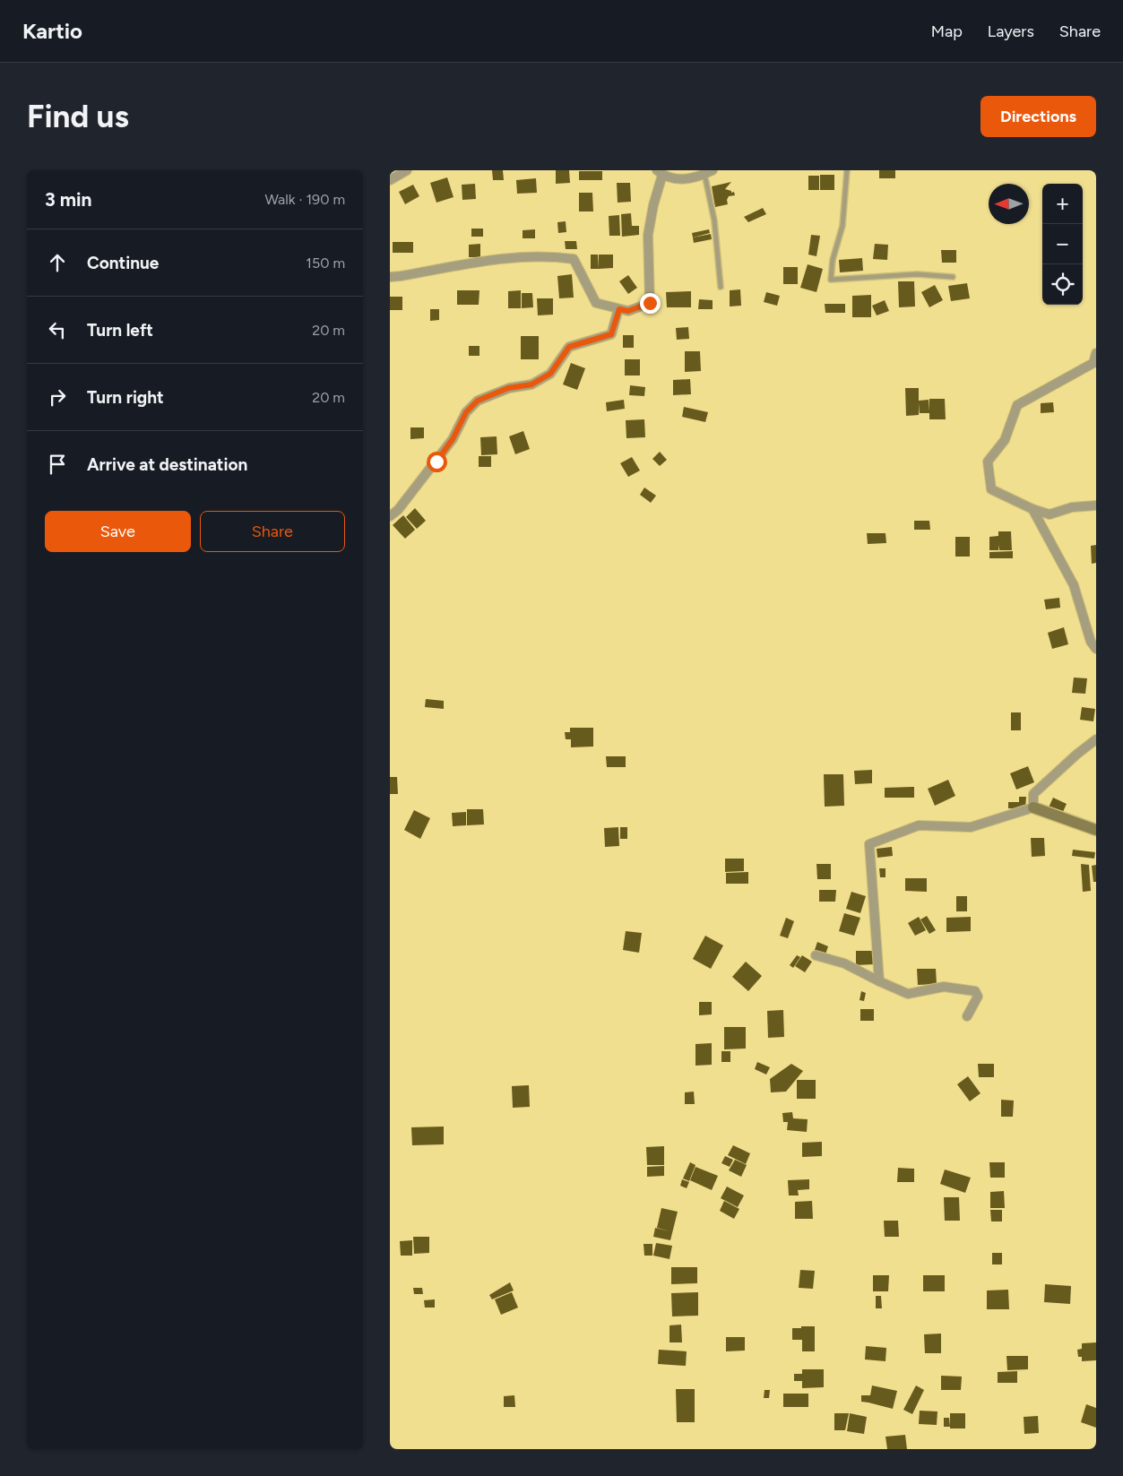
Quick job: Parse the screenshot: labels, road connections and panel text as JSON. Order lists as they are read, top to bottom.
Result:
{
  "north": "left",
  "page": {
    "header": "Kartio",
    "nav": ["Map", "Layers", "Share"],
    "buttons": [
      "Directions",
      ["Save", "Share"]
    ],
    "title": "Find us",
    "heading": ["3 min", "Walk · 190 m"],
    "map_buttons": ["+", "−"],
    "list": [
      ["Continue", "150 m"],
      ["Turn left", "20 m"],
      ["Turn right", "20 m"],
      "Arrive at destination"
    ]
  }
}
